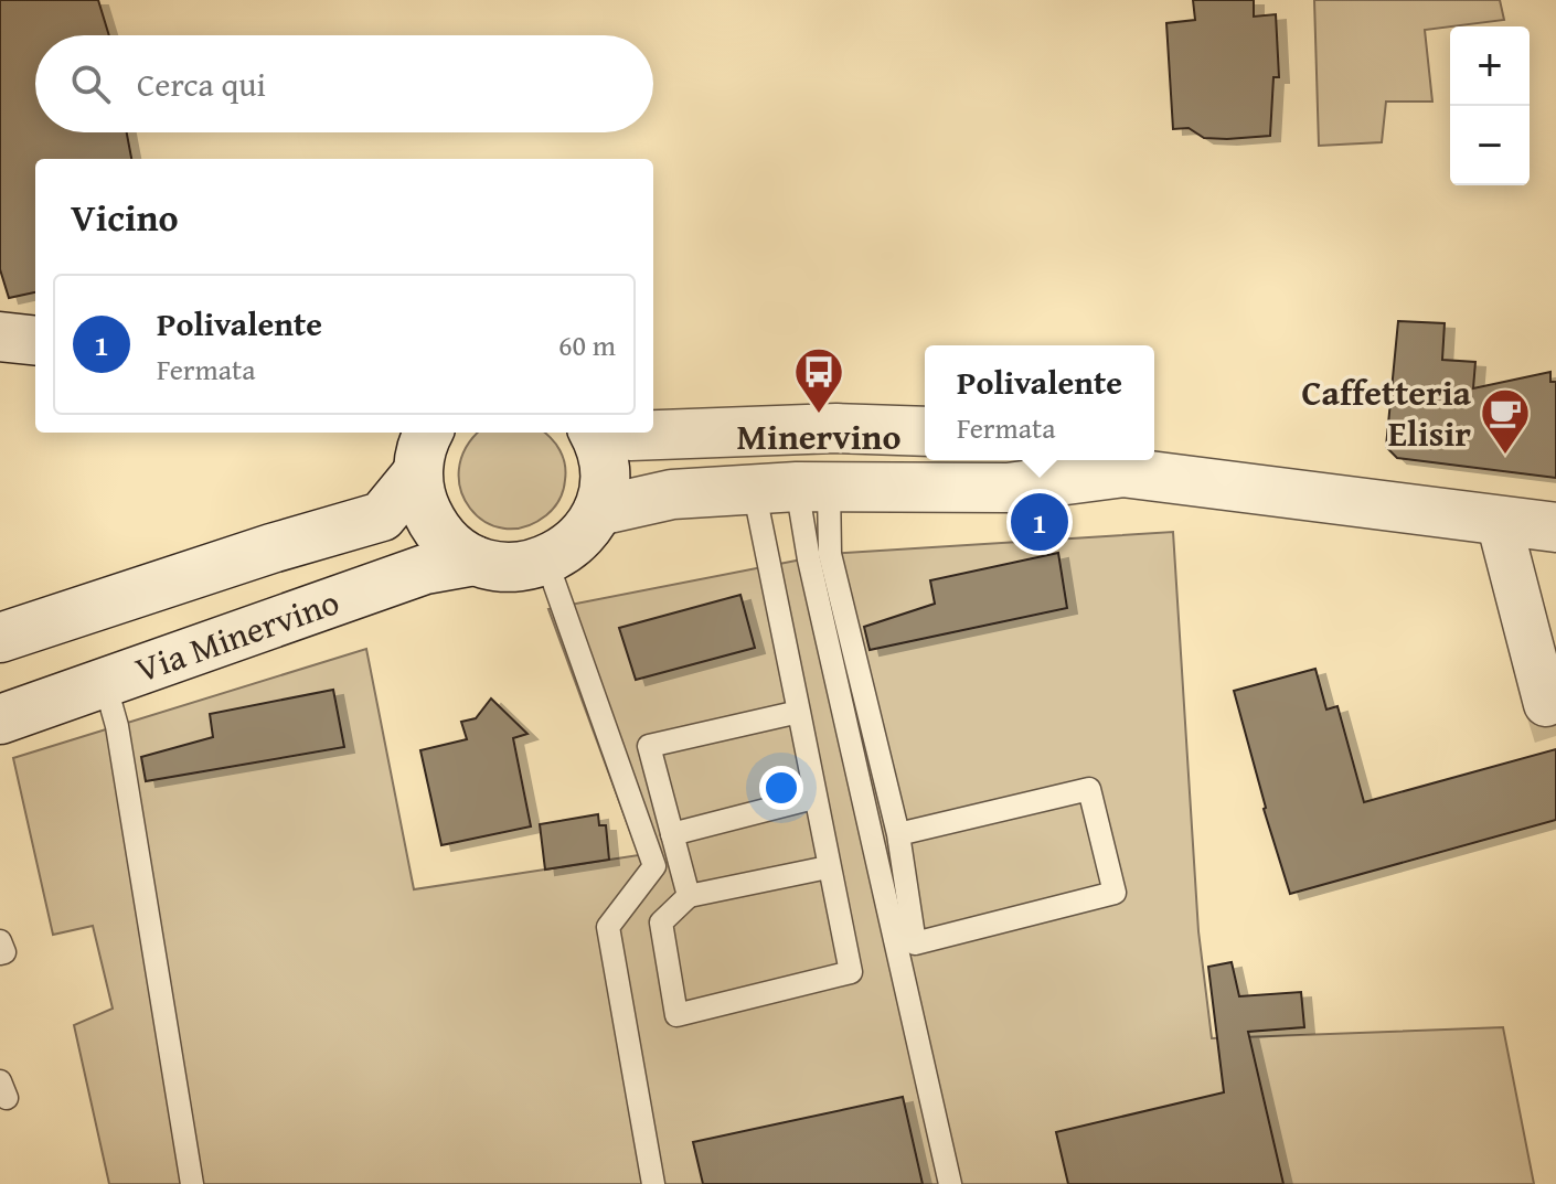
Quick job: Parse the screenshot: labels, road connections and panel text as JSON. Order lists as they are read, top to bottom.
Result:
{
  "streets": {
    "main road": ["Via Minervino"]
  },
  "places": {
    "bus stop": ["Minervino"],
    "cafe": ["Caffetteria Elisir"]
  },
  "page": {
    "map_buttons": ["+", "−"],
    "search": "Cerca qui",
    "heading": "Vicino",
    "list": [
      {
        "mark": "1",
        "name": "Polivalente",
        "note": "Fermata",
        "value": "60 m"
      }
    ],
    "popup": ["Polivalente", "Fermata"],
    "pins": "1"
  }
}
